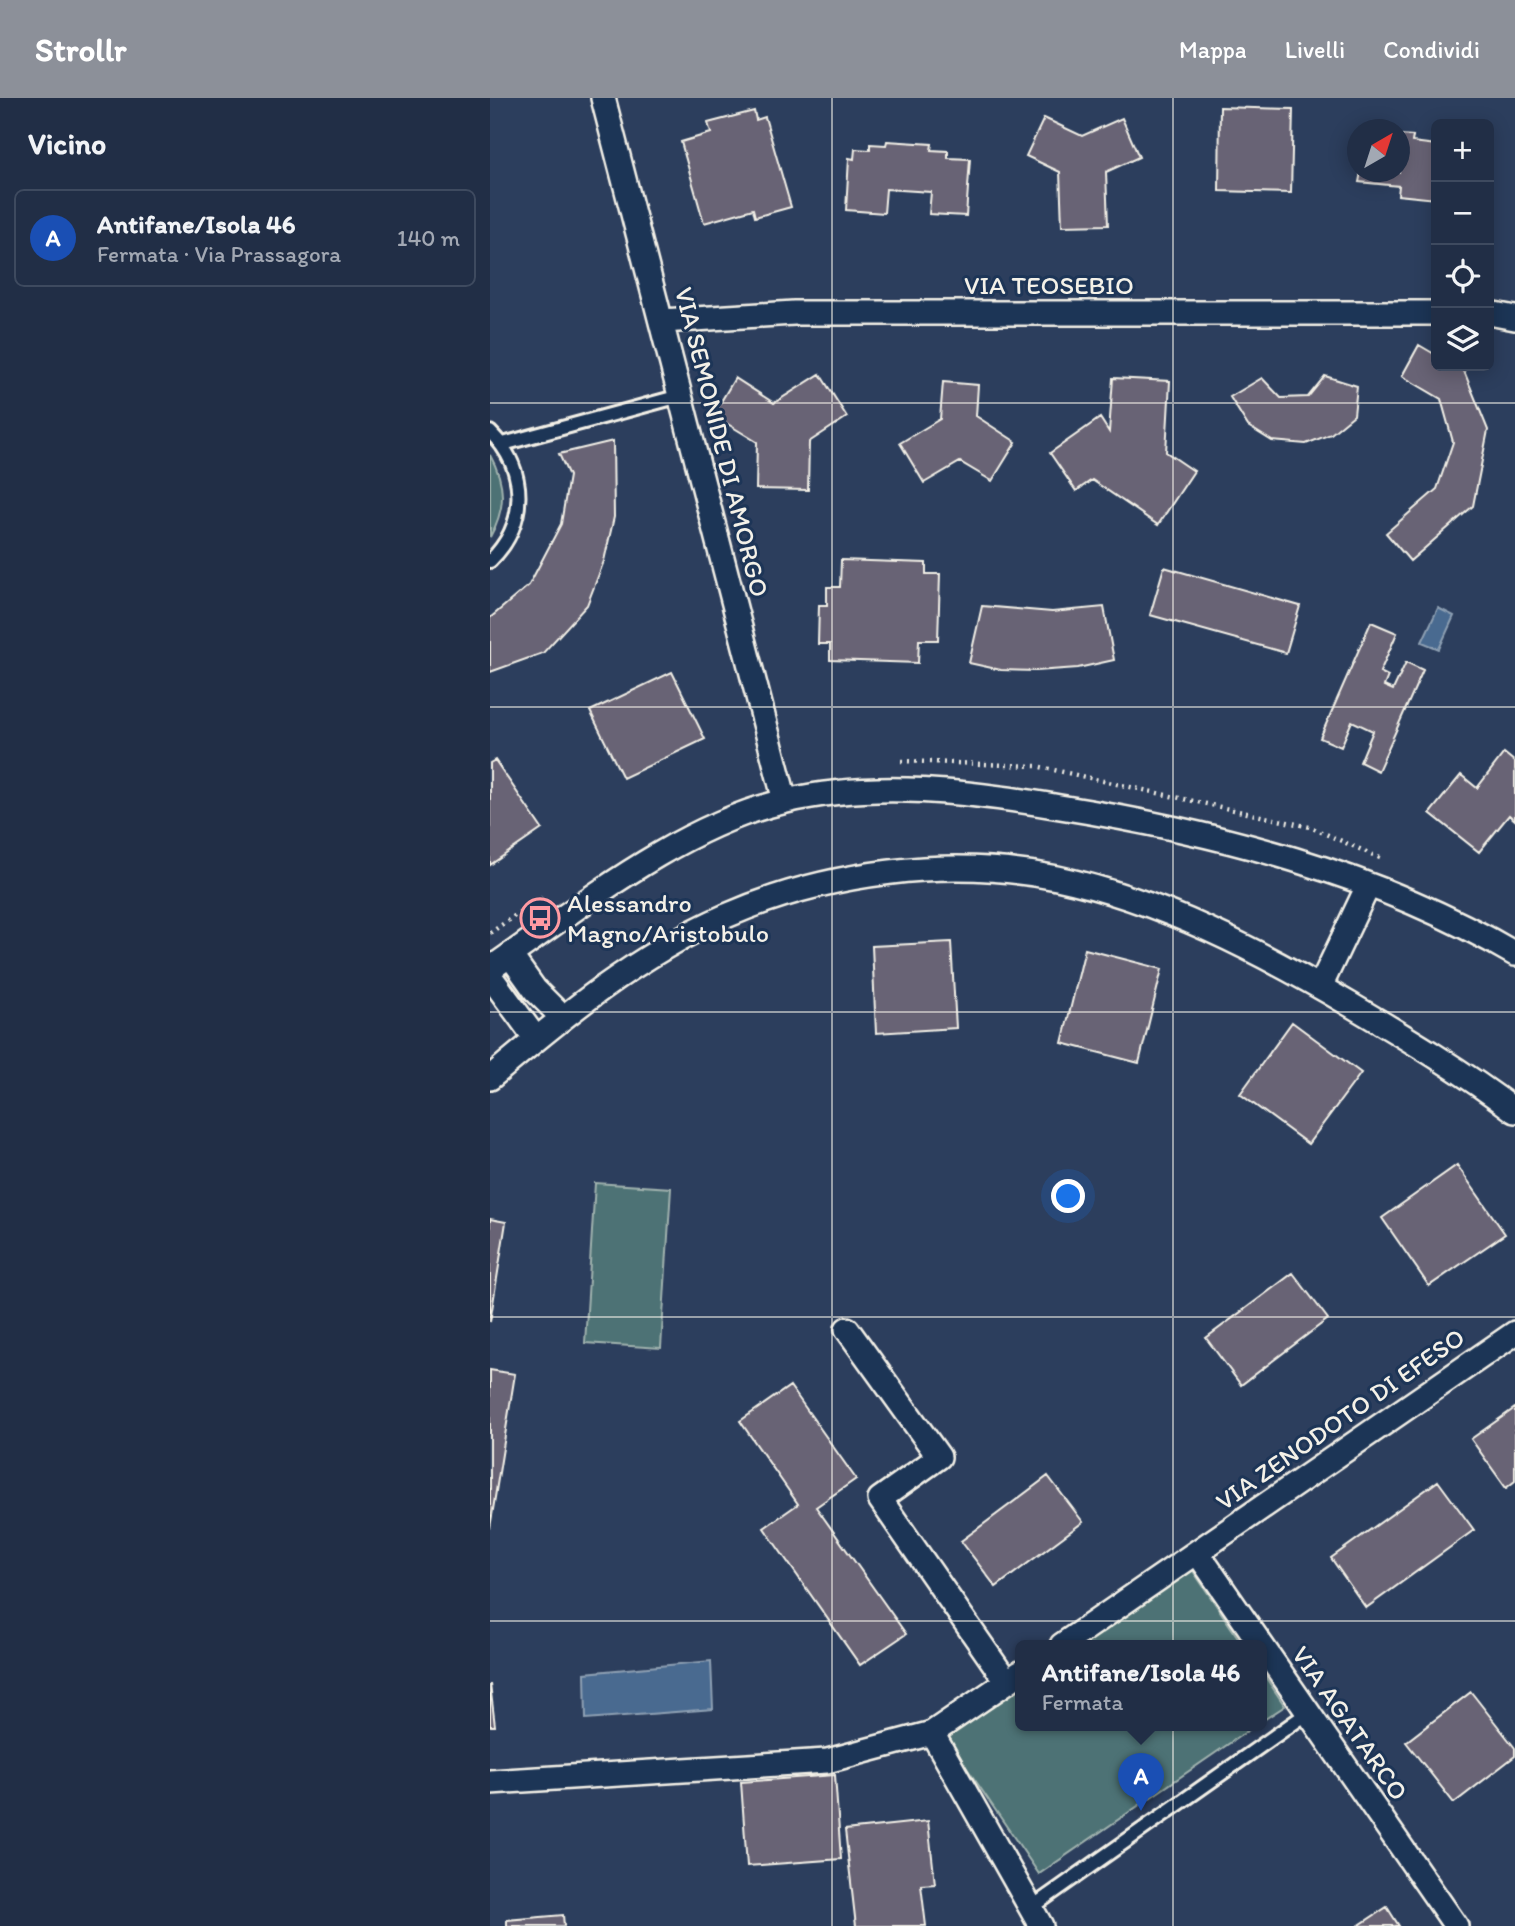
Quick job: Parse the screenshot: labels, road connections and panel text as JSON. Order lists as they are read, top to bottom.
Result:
{
  "streets": {
    "street": [
      "VIA TEOSEBIO",
      "VIA SEMONIDE DI AMORGO",
      "VIA ZENODOTO DI EFESO",
      "VIA AGATARCO"
    ]
  },
  "crossings": [
    ["VIA TEOSEBIO", "VIA SEMONIDE DI AMORGO"],
    ["VIA ZENODOTO DI EFESO", "VIA AGATARCO"]
  ],
  "places": {
    "bus stop": ["Alessandro Magno/Aristobulo"]
  },
  "north": "top right",
  "page": {
    "header": "Strollr",
    "nav": ["Mappa", "Livelli", "Condividi"],
    "heading": "Vicino",
    "map_buttons": ["+", "−"],
    "list": [
      {
        "mark": "A",
        "name": "Antifane/Isola 46",
        "note": "Fermata · Via Prassagora",
        "value": "140 m"
      }
    ],
    "popup": ["Antifane/Isola 46", "Fermata"],
    "pins": "A"
  }
}
